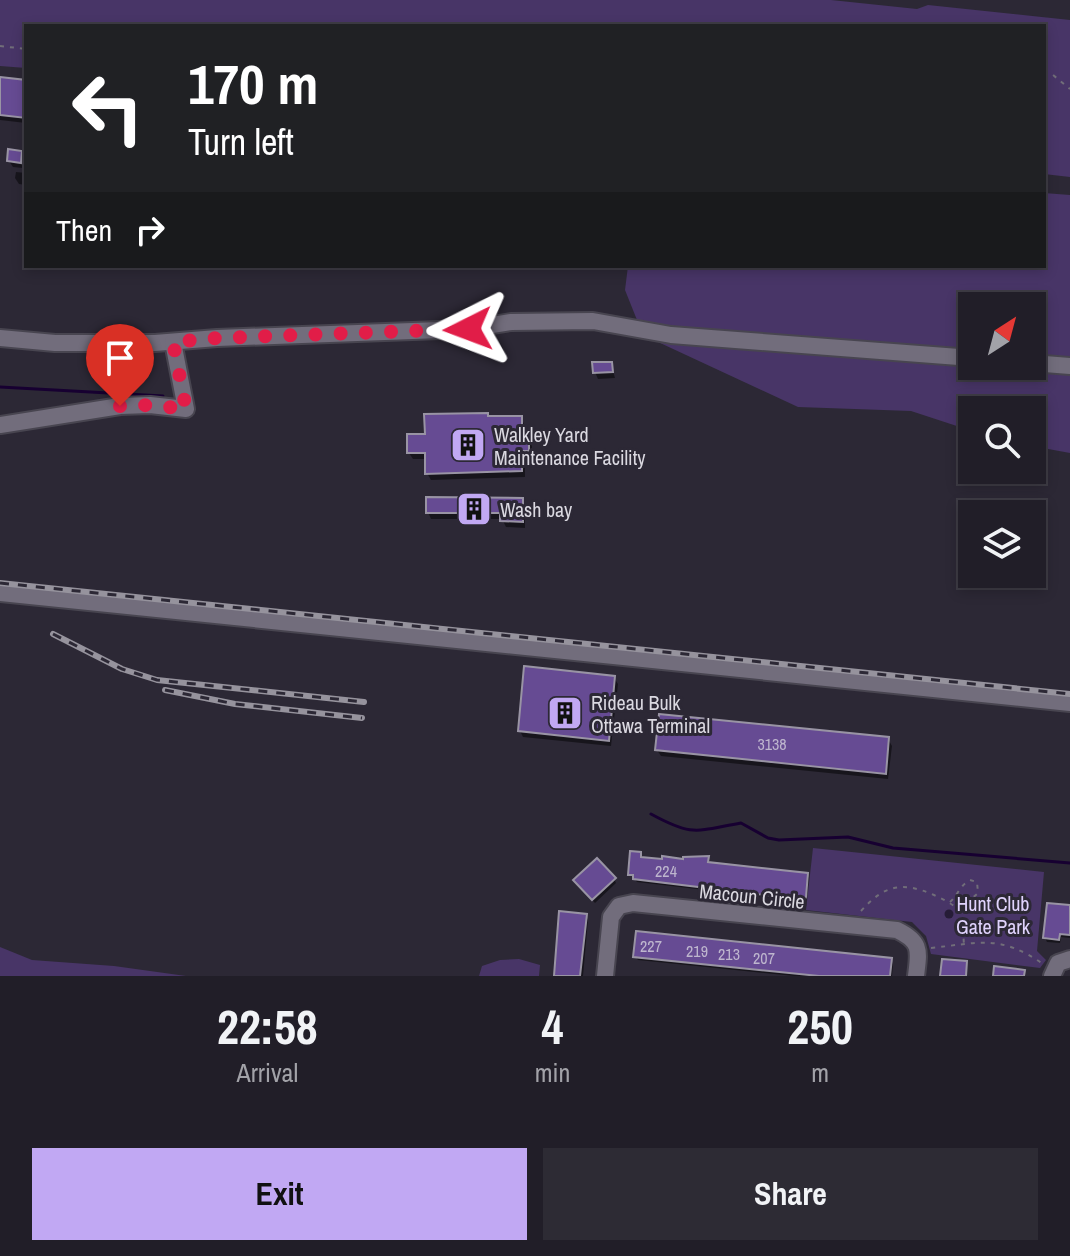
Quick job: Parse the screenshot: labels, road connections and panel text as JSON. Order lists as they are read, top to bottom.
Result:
{
  "streets": {
    "street": ["Macoun Circle"]
  },
  "parks": ["Hunt Club Gate Park"],
  "places": {
    "building": ["Walkley Yard Maintenance Facility", "Wash bay", "Rideau Bulk Ottawa Terminal"]
  },
  "house_numbers": [
    "3138",
    "224",
    "227",
    "219",
    "213",
    "207"
  ],
  "north": "top right",
  "page": {
    "turn": ["170 m", "Turn left"],
    "then": "Then",
    "eta": [
      "22:58",
      "Arrival",
      "4",
      "min",
      "250",
      "m"
    ],
    "buttons": ["Exit", "Share"]
  }
}
